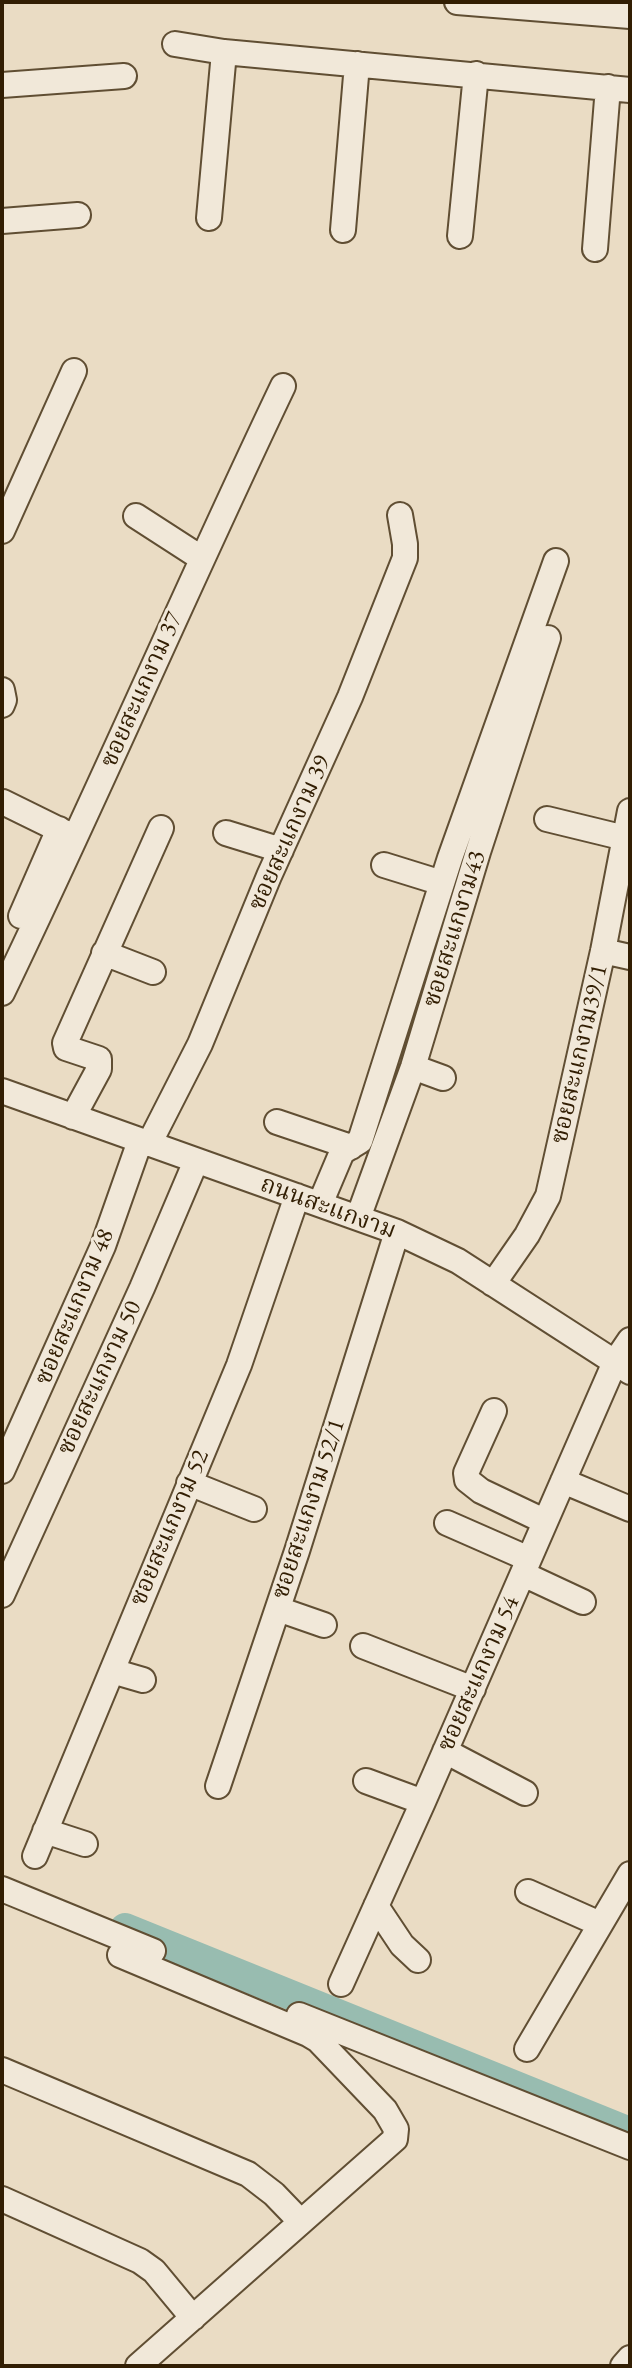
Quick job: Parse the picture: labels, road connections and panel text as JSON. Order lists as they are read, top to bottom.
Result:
{
  "streets": {
    "street": [
      "ซอยสะแกงาม 37",
      "ซอยสะแกงาม 39",
      "ซอยสะแกงาม43",
      "ซอยสะแกงาม39/1",
      "ถนนสะแกงาม",
      "ซอยสะแกงาม 48",
      "ซอยสะแกงาม 50",
      "ซอยสะแกงาม 52/1",
      "ซอยสะแกงาม 52",
      "ซอยสะแกงาม 54"
    ]
  },
  "crossings": [
    ["ซอยสะแกงาม 39", "ถนนสะแกงาม"],
    ["ซอยสะแกงาม 39", "ซอยสะแกงาม 48"],
    ["ซอยสะแกงาม43", "ถนนสะแกงาม"],
    ["ซอยสะแกงาม39/1", "ถนนสะแกงาม"],
    ["ถนนสะแกงาม", "ซอยสะแกงาม 48"],
    ["ถนนสะแกงาม", "ซอยสะแกงาม 50"],
    ["ถนนสะแกงาม", "ซอยสะแกงาม 52/1"],
    ["ถนนสะแกงาม", "ซอยสะแกงาม 52"],
    ["ถนนสะแกงาม", "ซอยสะแกงาม 54"]
  ]
}
